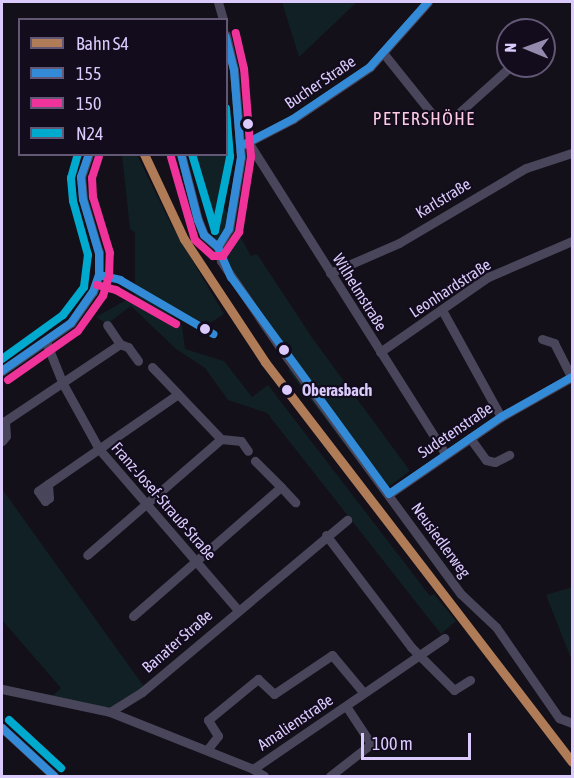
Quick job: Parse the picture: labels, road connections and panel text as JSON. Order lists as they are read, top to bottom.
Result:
{
  "streets": {
    "street": [
      "Bucher Straße",
      "Karlstraße",
      "Leonhardstraße",
      "Wilhelmstraße",
      "Sudetenstraße",
      "Franz-Josef-Strauß-Straße",
      "Neusiedlerweg",
      "Banater Straße",
      "Amalienstraße"
    ]
  },
  "crossings": [
    ["Bucher Straße", "Wilhelmstraße"],
    ["Karlstraße", "Wilhelmstraße"],
    ["Leonhardstraße", "Wilhelmstraße"],
    ["Wilhelmstraße", "Sudetenstraße"],
    ["Sudetenstraße", "Neusiedlerweg"],
    ["Franz-Josef-Strauß-Straße", "Banater Straße"],
    ["Banater Straße", "Amalienstraße"]
  ],
  "districts": ["PETERSHÖHE"],
  "places": ["Oberasbach"],
  "lines": [
    "transit line 155",
    "transit line 150",
    "transit line N24",
    "rail line S4"
  ],
  "legend": [
    "Bahn S4",
    "155",
    "150",
    "N24"
  ],
  "scale_bar": "100 m",
  "north": "left"
}
